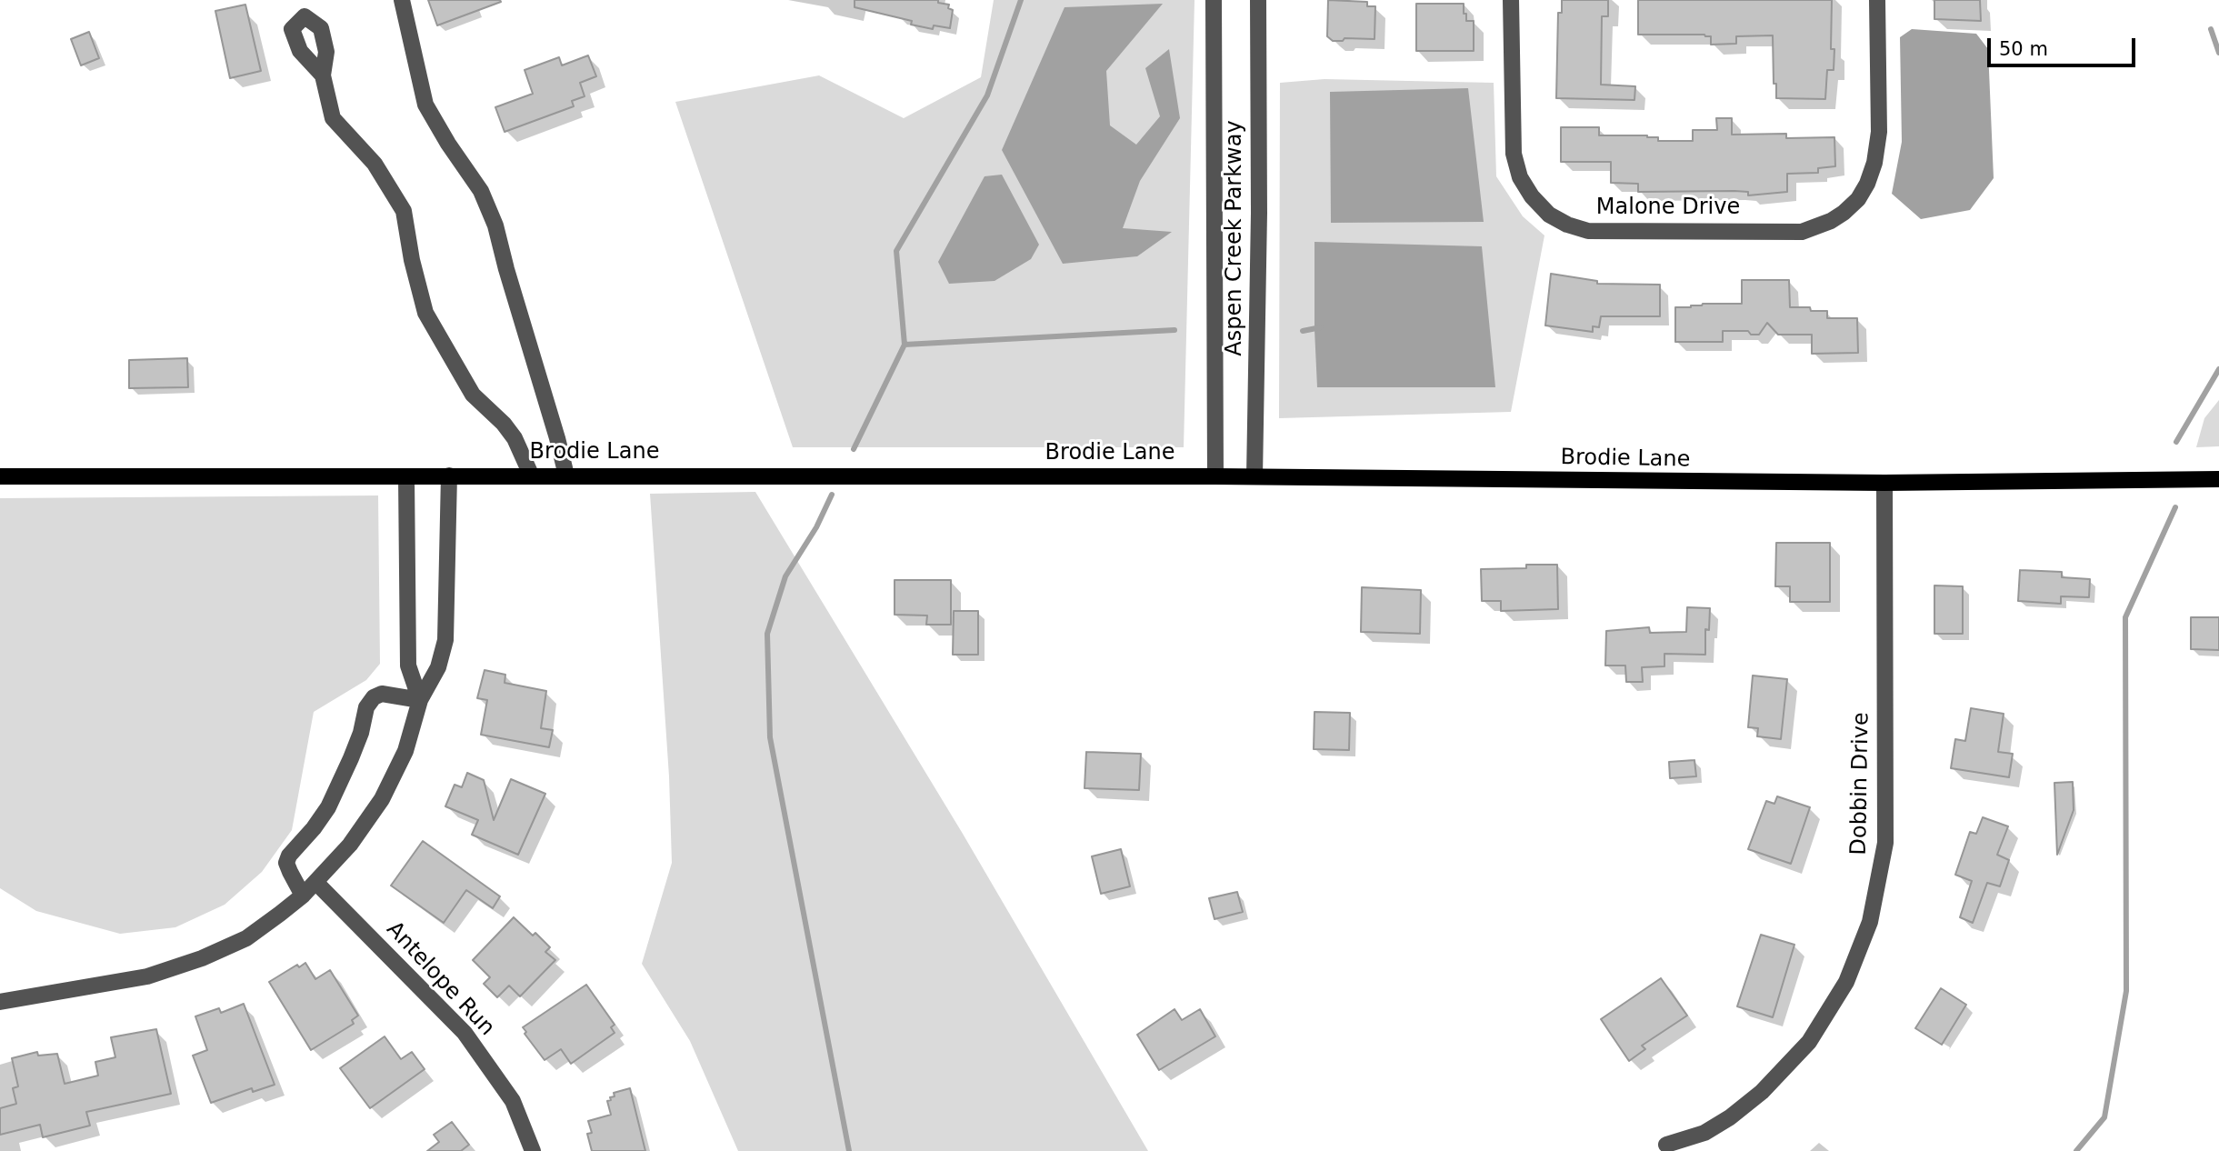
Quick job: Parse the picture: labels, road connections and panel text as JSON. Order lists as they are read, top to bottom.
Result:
{
  "streets": {
    "main road": ["Brodie Lane"],
    "street": [
      "Malone Drive",
      "Aspen Creek Parkway",
      "Dobbin Drive",
      "Antelope Run"
    ]
  },
  "crossings": [
    ["Aspen Creek Parkway", "Brodie Lane"],
    ["Brodie Lane", "Dobbin Drive"]
  ],
  "scale_bar": "50 m"
}
